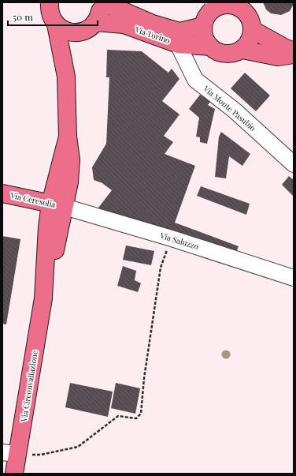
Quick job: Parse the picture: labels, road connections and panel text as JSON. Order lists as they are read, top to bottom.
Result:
{
  "streets": {
    "main road": ["Via Torino", "Via Ceresolia", "Via Circonvallazione"],
    "street": ["Via Monte Pasubio", "Via Saluzzo"]
  },
  "crossings": [
    ["Via Torino", "Via Monte Pasubio"],
    ["Via Ceresolia", "Via Saluzzo"],
    ["Via Ceresolia", "Via Circonvallazione"],
    ["Via Saluzzo", "Via Circonvallazione"]
  ],
  "scale_bar": "50 m"
}
